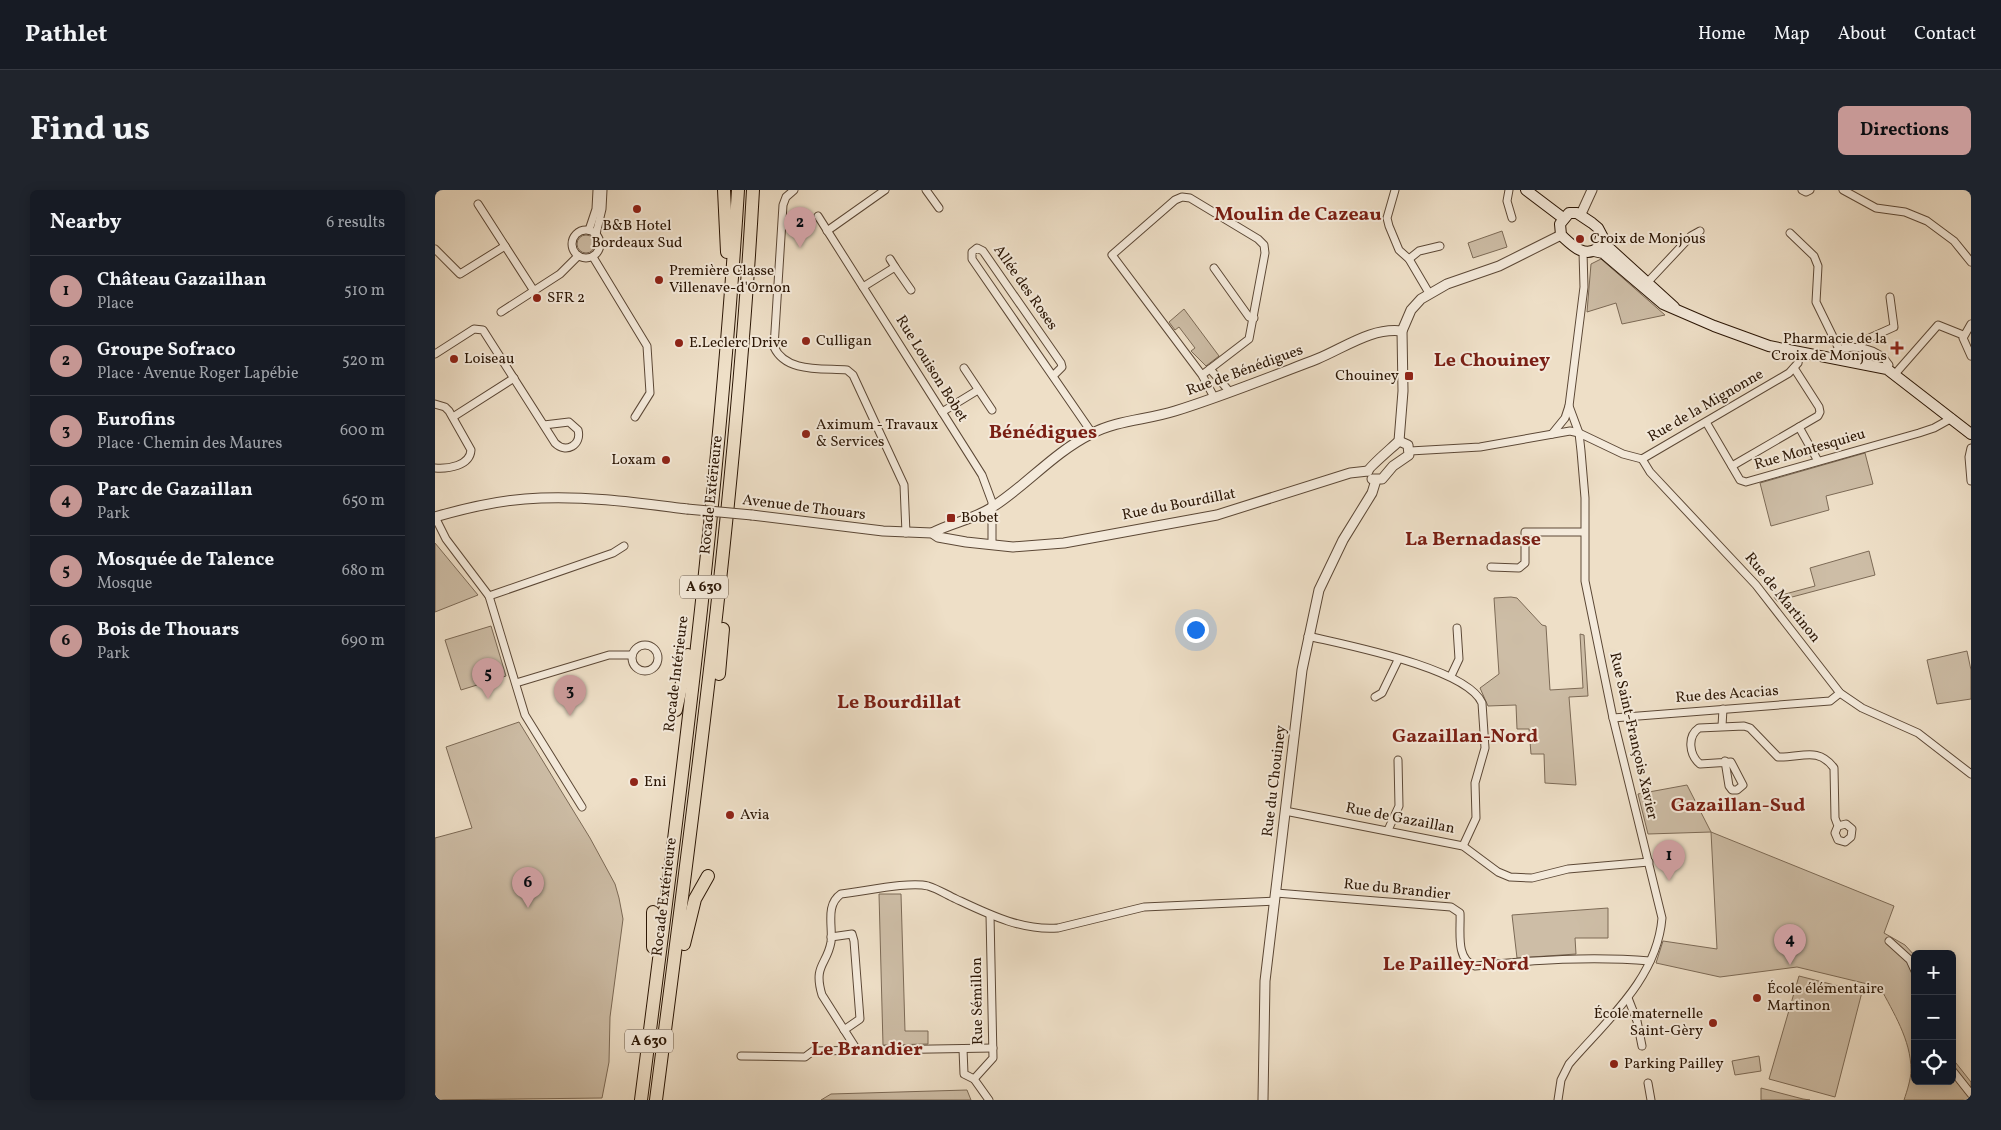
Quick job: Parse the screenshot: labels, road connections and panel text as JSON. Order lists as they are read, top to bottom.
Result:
{
  "streets": {
    "highway": ["Rocade Extérieure", "A 630", "Rocade Intérieure"],
    "street": [
      "Allée des Roses",
      "Rue Louison Bobet",
      "Rue de Bénédigues",
      "Rue de la Mignonne",
      "Rue Montesquieu",
      "Rue du Bourdillat",
      "Avenue de Thouars",
      "Rue de Martinon",
      "Rue des Acacias",
      "Rue Saint-François Xavier",
      "Rue du Chouiney",
      "Rue de Gazaillan",
      "Rue du Brandier",
      "Rue Sémillon"
    ]
  },
  "crossings": [
    ["Allée des Roses", "Rue de Bénédigues"],
    ["Rue Louison Bobet", "Rue de Bénédigues"],
    ["Rue Louison Bobet", "Rue du Bourdillat"],
    ["Rue Louison Bobet", "Avenue de Thouars"],
    ["Rue de Bénédigues", "Avenue de Thouars"],
    ["Rue de la Mignonne", "Rue Montesquieu"],
    ["Rue de la Mignonne", "Rue de Martinon"],
    ["Rue du Bourdillat", "Avenue de Thouars"],
    ["Rue de Martinon", "Rue des Acacias"],
    ["Rue des Acacias", "Rue Saint-François Xavier"],
    ["Rue Saint-François Xavier", "Rue de Gazaillan"],
    ["Rue Saint-François Xavier", "Rue du Brandier"],
    ["Rue du Chouiney", "Rue de Gazaillan"],
    ["Rue du Chouiney", "Rue du Brandier"],
    ["Rue du Brandier", "Rue Sémillon"]
  ],
  "districts": [
    "Moulin de Cazeau",
    "Le Chouiney",
    "Bénédigues",
    "La Bernadasse",
    "Le Bourdillat",
    "Gazaillan-Nord",
    "Gazaillan-Sud",
    "Le Pailley-Nord",
    "Le Brandier"
  ],
  "places": {
    "other": [
      "B&B Hotel Bordeaux Sud",
      "Croix de Monjous",
      "Première Classe Villenave-d'Ornon",
      "SFR 2",
      "Culligan",
      "E.Leclerc Drive",
      "Loiseau",
      "Aximum - Travaux & Services",
      "Loxam",
      "Eni",
      "Avia",
      "École élémentaire Martinon",
      "École maternelle Saint-Gèry",
      "Parking Pailley"
    ],
    "health": ["Pharmacie de la Croix de Monjous"],
    "transit": ["Chouiney", "Bobet"]
  },
  "page": {
    "header": "Pathlet",
    "nav": [
      "Home",
      "Map",
      "About",
      "Contact"
    ],
    "title": "Find us",
    "buttons": "Directions",
    "heading": ["Nearby", "6 results"],
    "pins": [
      "2",
      "5",
      "3",
      "1",
      "6",
      "4"
    ],
    "list": [
      {
        "mark": "1",
        "name": "Château Gazailhan",
        "note": "Place",
        "value": "510 m"
      },
      {
        "mark": "2",
        "name": "Groupe Sofraco",
        "note": "Place · Avenue Roger Lapébie",
        "value": "520 m"
      },
      {
        "mark": "3",
        "name": "Eurofins",
        "note": "Place · Chemin des Maures",
        "value": "600 m"
      },
      {
        "mark": "4",
        "name": "Parc de Gazaillan",
        "note": "Park",
        "value": "650 m"
      },
      {
        "mark": "5",
        "name": "Mosquée de Talence",
        "note": "Mosque",
        "value": "680 m"
      },
      {
        "mark": "6",
        "name": "Bois de Thouars",
        "note": "Park",
        "value": "690 m"
      }
    ],
    "map_buttons": ["+", "−"]
  }
}
